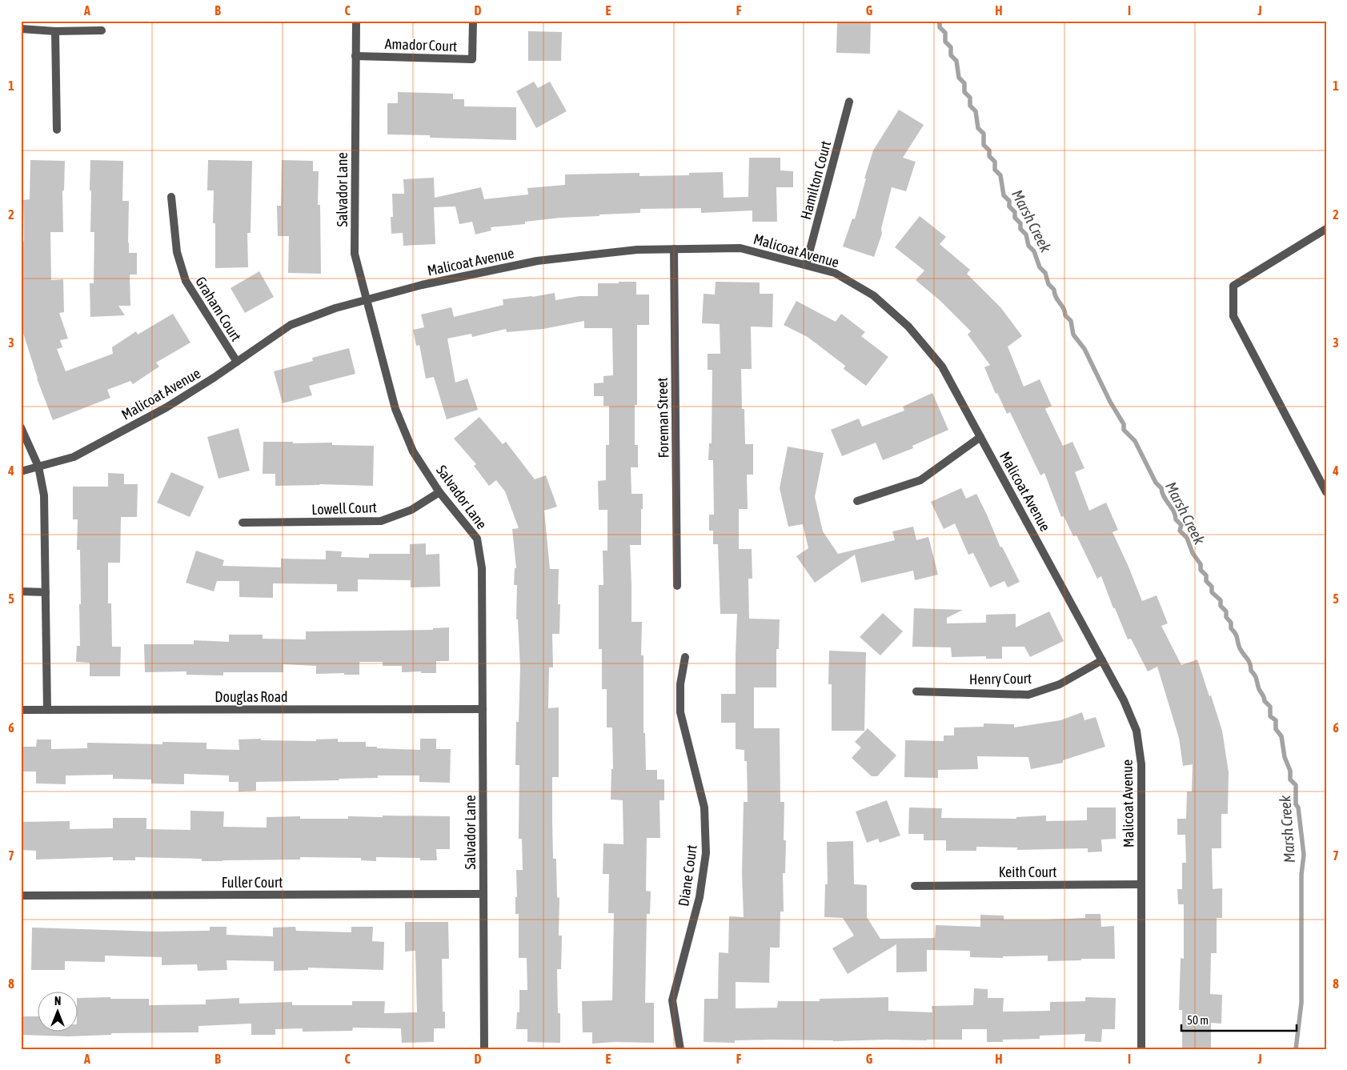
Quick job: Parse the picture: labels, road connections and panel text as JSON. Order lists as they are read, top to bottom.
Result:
{
  "streets": {
    "street": [
      "Amador Court",
      "Hamilton Court",
      "Salvador Lane",
      "Malicoat Avenue",
      "Graham Court",
      "Foreman Street",
      "Lowell Court",
      "Henry Court",
      "Douglas Road",
      "Keith Court",
      "Diane Court",
      "Fuller Court"
    ]
  },
  "crossings": [
    ["Amador Court", "Salvador Lane"],
    ["Hamilton Court", "Malicoat Avenue"],
    ["Salvador Lane", "Malicoat Avenue"],
    ["Salvador Lane", "Lowell Court"],
    ["Salvador Lane", "Douglas Road"],
    ["Salvador Lane", "Fuller Court"],
    ["Malicoat Avenue", "Graham Court"],
    ["Malicoat Avenue", "Foreman Street"],
    ["Malicoat Avenue", "Henry Court"],
    ["Malicoat Avenue", "Keith Court"]
  ],
  "water": ["Marsh Creek"],
  "scale_bar": "50 m",
  "north": "top",
  "grid": {
    "columns": [
      "A",
      "B",
      "C",
      "D",
      "E",
      "F",
      "G",
      "H",
      "I",
      "J"
    ],
    "rows": [
      "1",
      "2",
      "3",
      "4",
      "5",
      "6",
      "7",
      "8"
    ]
  }
}
